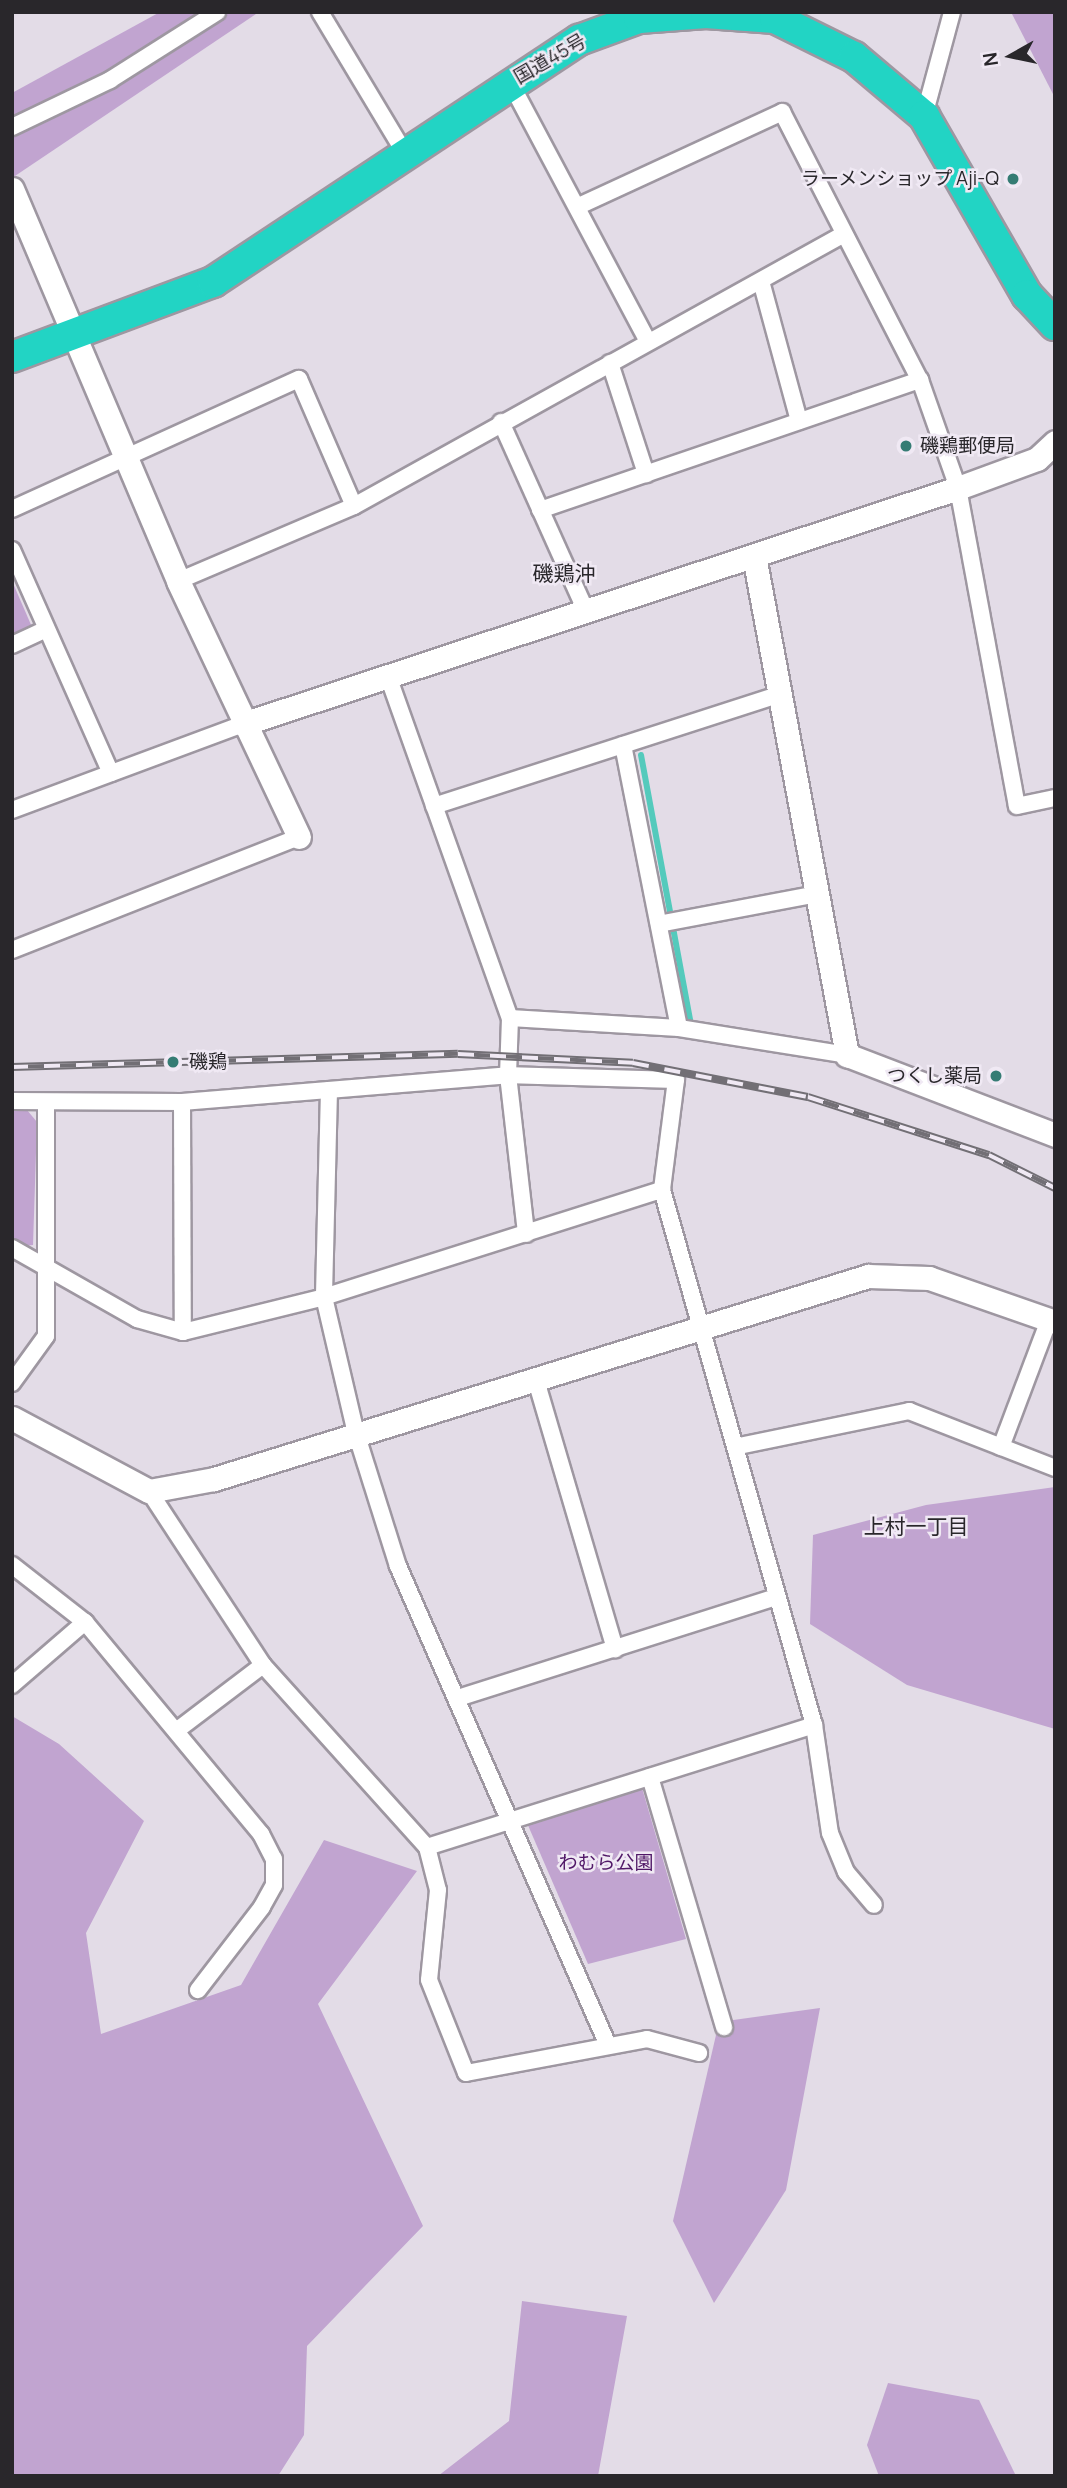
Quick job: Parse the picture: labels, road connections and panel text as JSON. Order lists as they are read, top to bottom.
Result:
{
  "streets": {
    "highway": ["国道45号"]
  },
  "districts": ["磯鶏沖", "上村一丁目"],
  "parks": ["わむら公園"],
  "places": [
    "ラーメンショップ Aji-Q",
    "磯鶏郵便局",
    "磯鶏",
    "つくし薬局"
  ],
  "north": "left"
}
